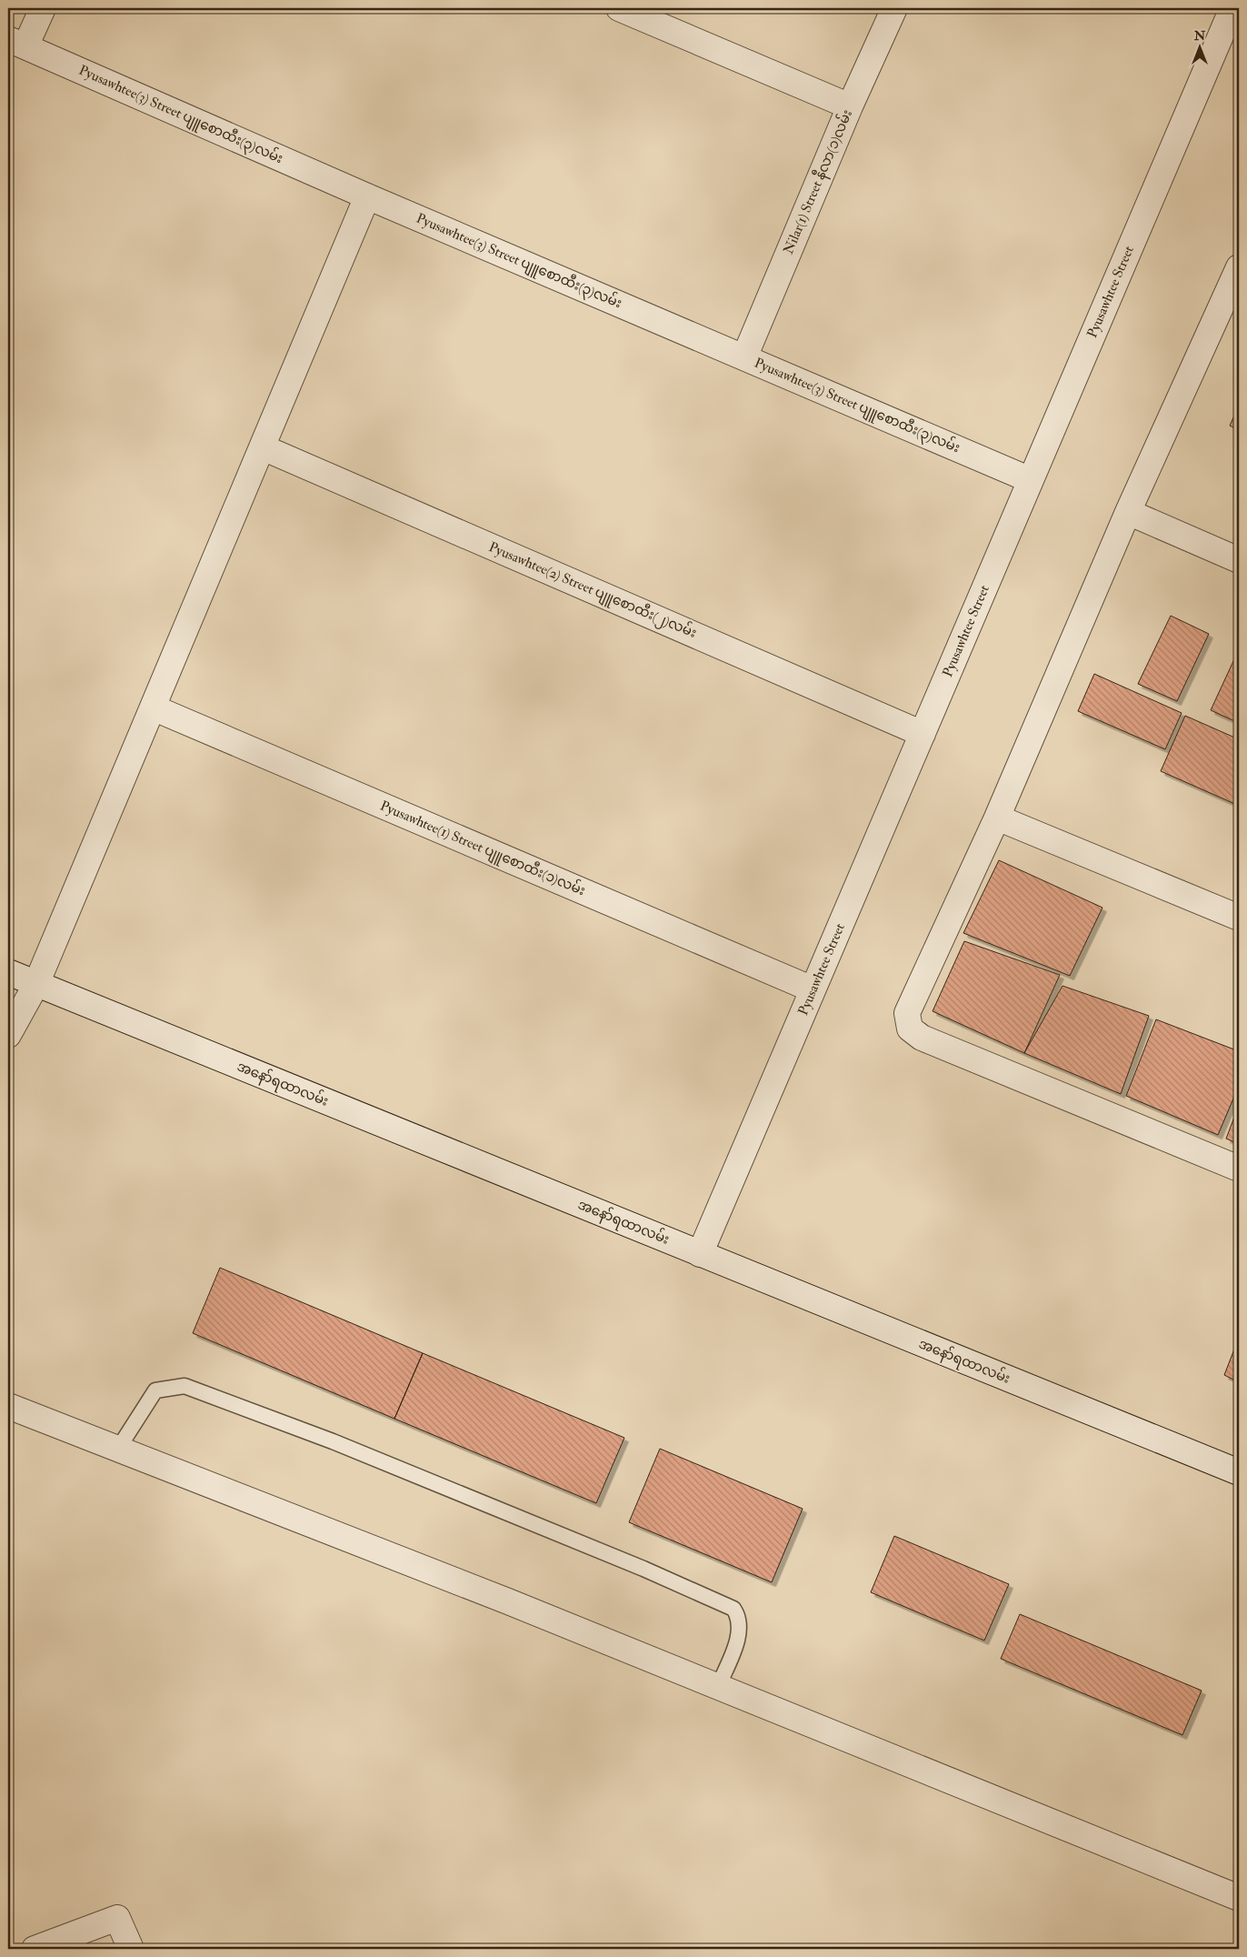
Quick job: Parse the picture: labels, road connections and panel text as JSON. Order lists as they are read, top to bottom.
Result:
{
  "streets": {
    "street": [
      "Pyusawhtee(3) Street ပျူစောထီး(၃)လမ်း",
      "Nilar(1) Street နီလာ(၁)လမ်း",
      "Pyusawhtee Street",
      "Pyusawhtee(2) Street ပျူစောထီး(၂)လမ်း",
      "Pyusawhtee(1) Street ပျူစောထီး(၁)လမ်း",
      "အနော်ရထာလမ်း"
    ]
  },
  "crossings": [
    ["Pyusawhtee(3) Street ပျူစောထီး(၃)လမ်း", "Nilar(1) Street နီလာ(၁)လမ်း"],
    ["Pyusawhtee(3) Street ပျူစောထီး(၃)လမ်း", "Pyusawhtee Street"],
    ["Pyusawhtee Street", "Pyusawhtee(2) Street ပျူစောထီး(၂)လမ်း"],
    ["Pyusawhtee Street", "Pyusawhtee(1) Street ပျူစောထီး(၁)လမ်း"],
    ["Pyusawhtee Street", "အနော်ရထာလမ်း"]
  ],
  "north": "top"
}
